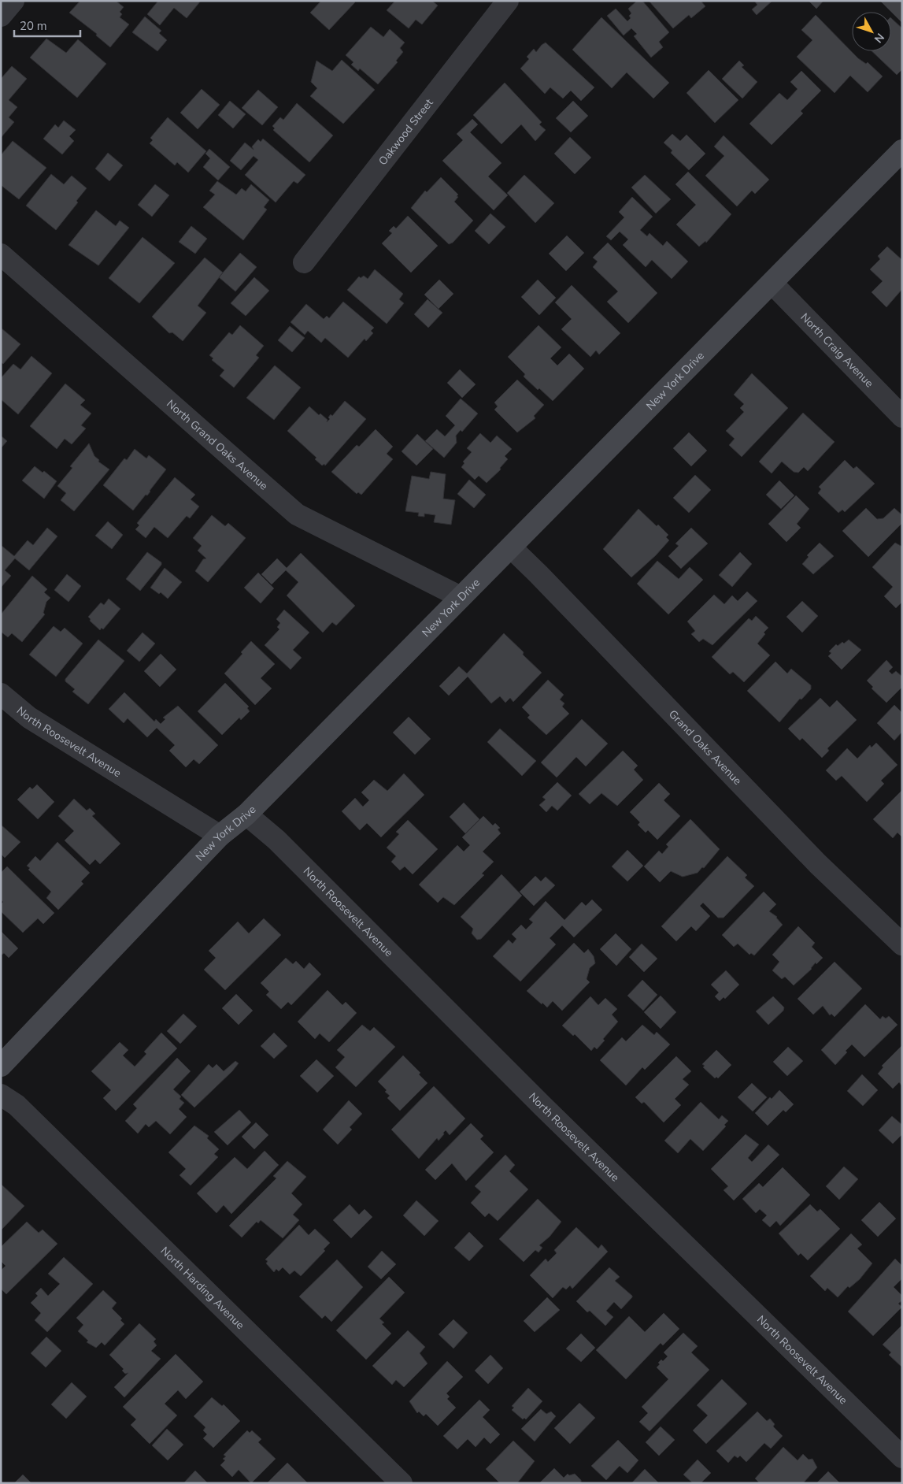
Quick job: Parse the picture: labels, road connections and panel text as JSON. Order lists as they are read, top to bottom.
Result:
{
  "streets": {
    "street": [
      "Oakwood Street",
      "North Craig Avenue",
      "New York Drive",
      "North Grand Oaks Avenue",
      "North Roosevelt Avenue",
      "Grand Oaks Avenue",
      "North Harding Avenue"
    ]
  },
  "crossings": [
    ["North Craig Avenue", "New York Drive"],
    ["New York Drive", "North Grand Oaks Avenue"],
    ["New York Drive", "North Roosevelt Avenue"],
    ["New York Drive", "Grand Oaks Avenue"]
  ],
  "scale_bar": "20 m",
  "north": "bottom right"
}
